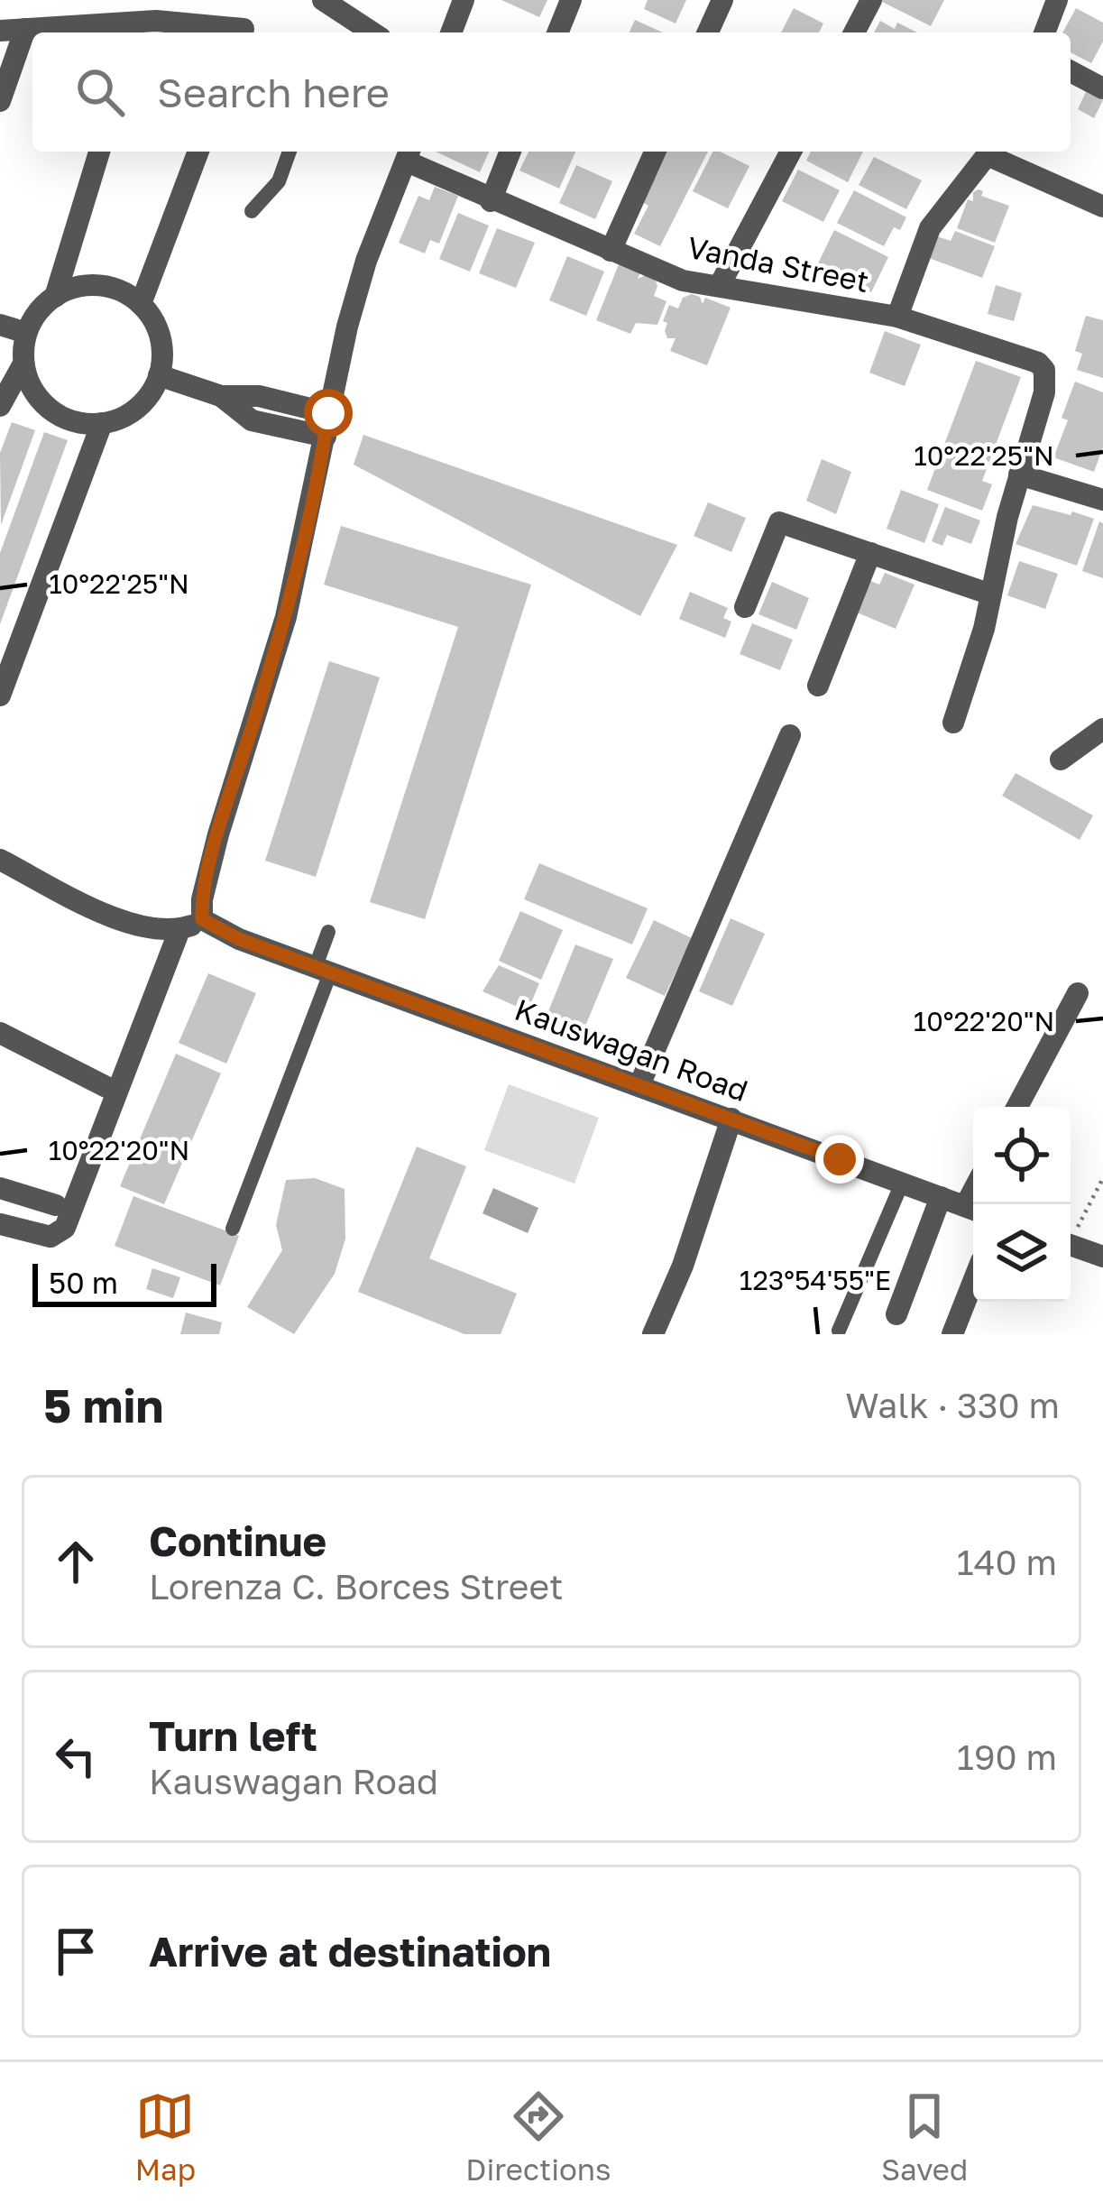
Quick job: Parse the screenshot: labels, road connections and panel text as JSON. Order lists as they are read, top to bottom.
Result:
{
  "streets": {
    "street": ["Vanda Street", "Kauswagan Road"]
  },
  "scale_bar": "50 m",
  "page": {
    "search": "Search here",
    "scale": "50 m",
    "heading": ["5 min", "Walk · 330 m"],
    "list": [
      ["Continue", "Lorenza C. Borces Street", "140 m"],
      ["Turn left", "Kauswagan Road", "190 m"],
      "Arrive at destination"
    ],
    "nav": ["Map", "Directions", "Saved"]
  },
  "coordinates": ["10°22'25\"N", "10°22'20\"N", "123°54'55\"E"]
}
